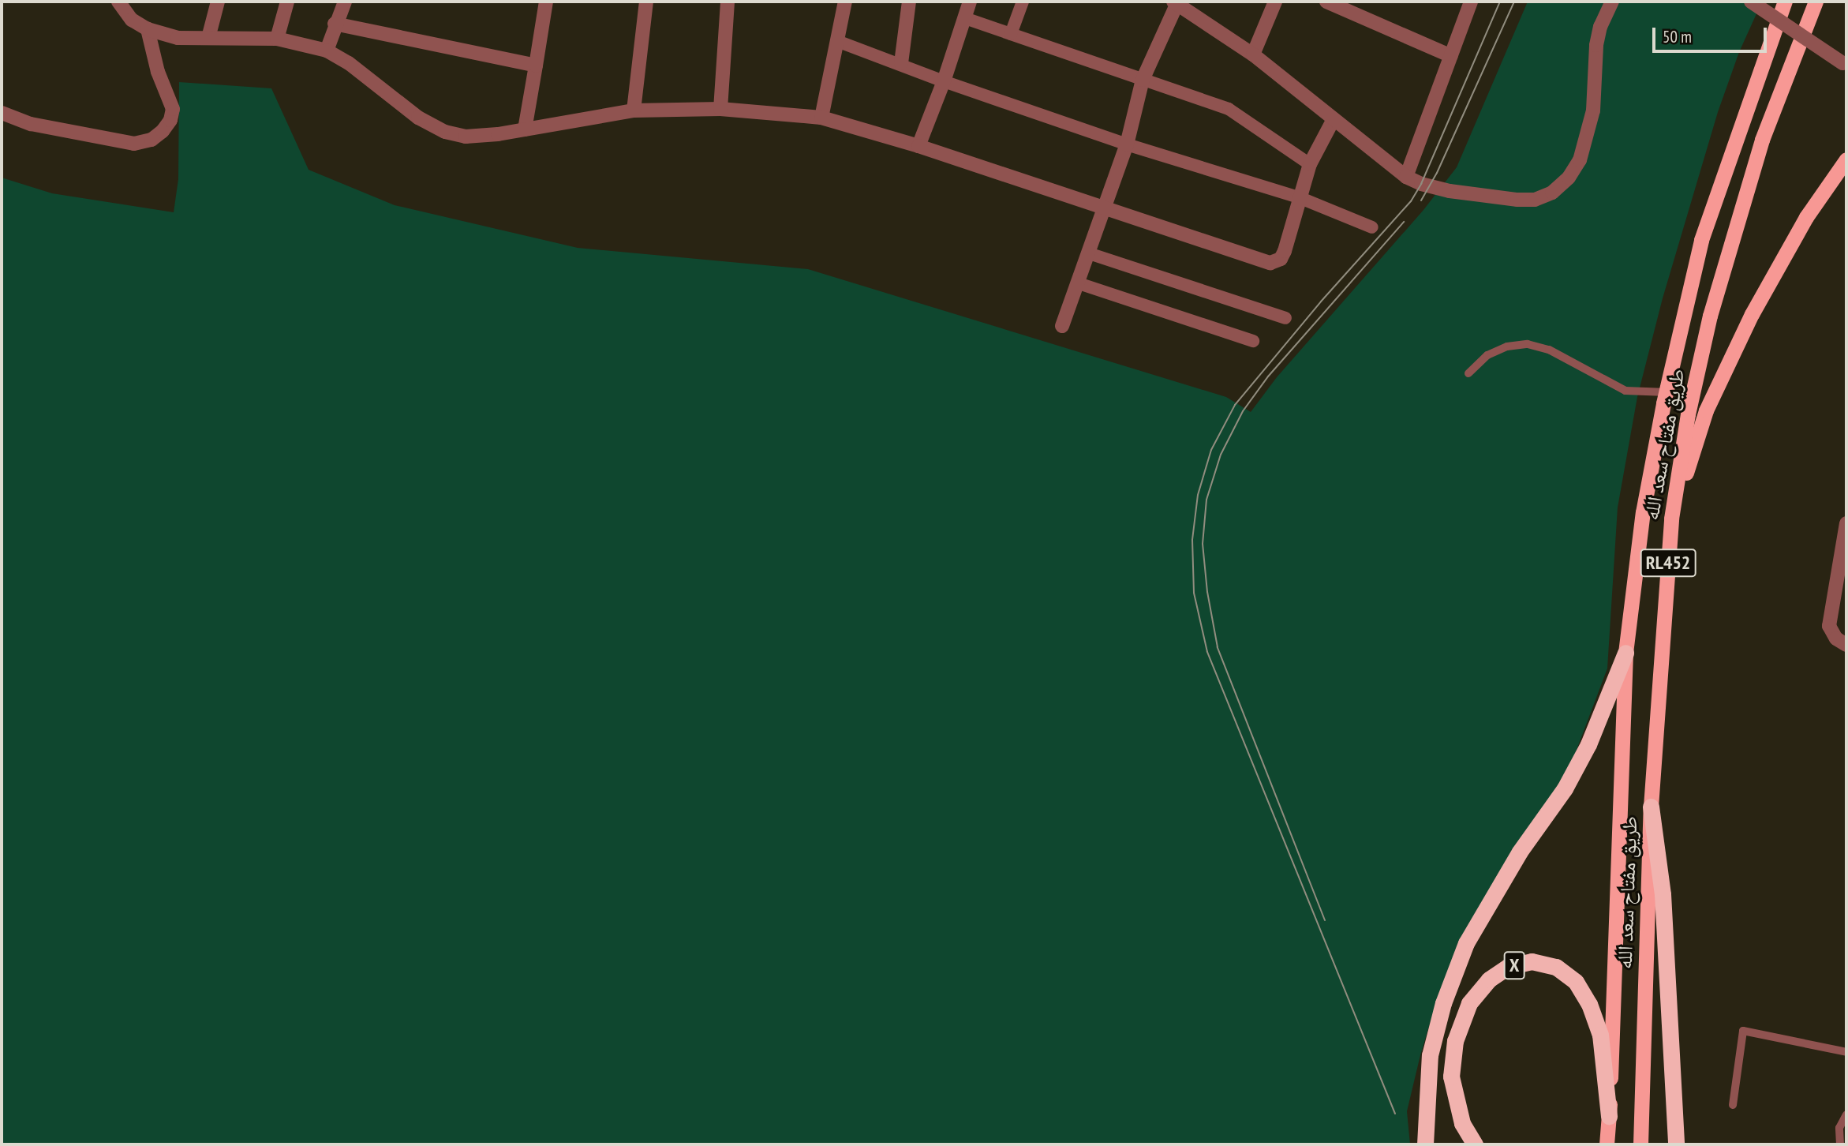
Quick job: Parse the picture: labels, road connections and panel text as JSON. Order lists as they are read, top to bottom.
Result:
{
  "streets": {
    "highway": ["طريق مفتاح سعد الله", "RL452", "X"]
  },
  "crossings": [
    ["طريق مفتاح سعد الله", "X"]
  ],
  "scale_bar": "50 m"
}
